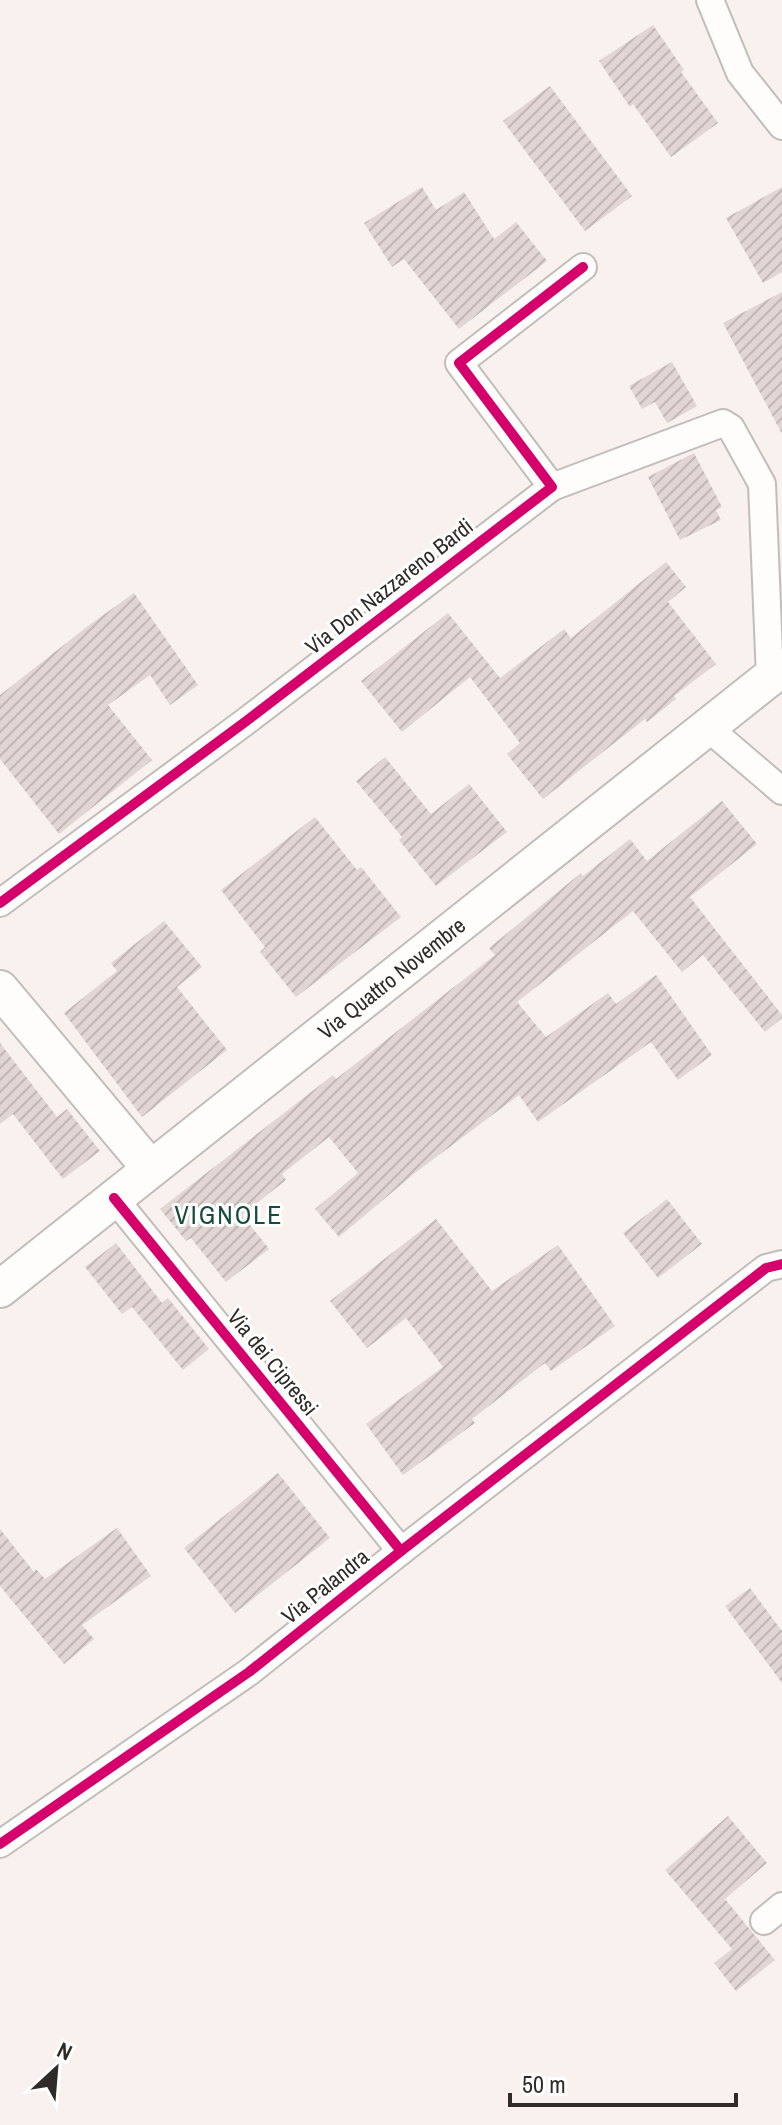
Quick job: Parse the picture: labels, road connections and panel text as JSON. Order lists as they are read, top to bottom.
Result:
{
  "streets": {
    "main road": ["Via Quattro Novembre"],
    "street": ["Via Don Nazzareno Bardi", "Via dei Cipressi", "Via Palandra"]
  },
  "crossings": [
    ["Via Don Nazzareno Bardi", "Via Quattro Novembre"],
    ["Via Quattro Novembre", "Via dei Cipressi"],
    ["Via dei Cipressi", "Via Palandra"]
  ],
  "districts": ["VIGNOLE"],
  "scale_bar": "50 m",
  "north": "top right"
}
